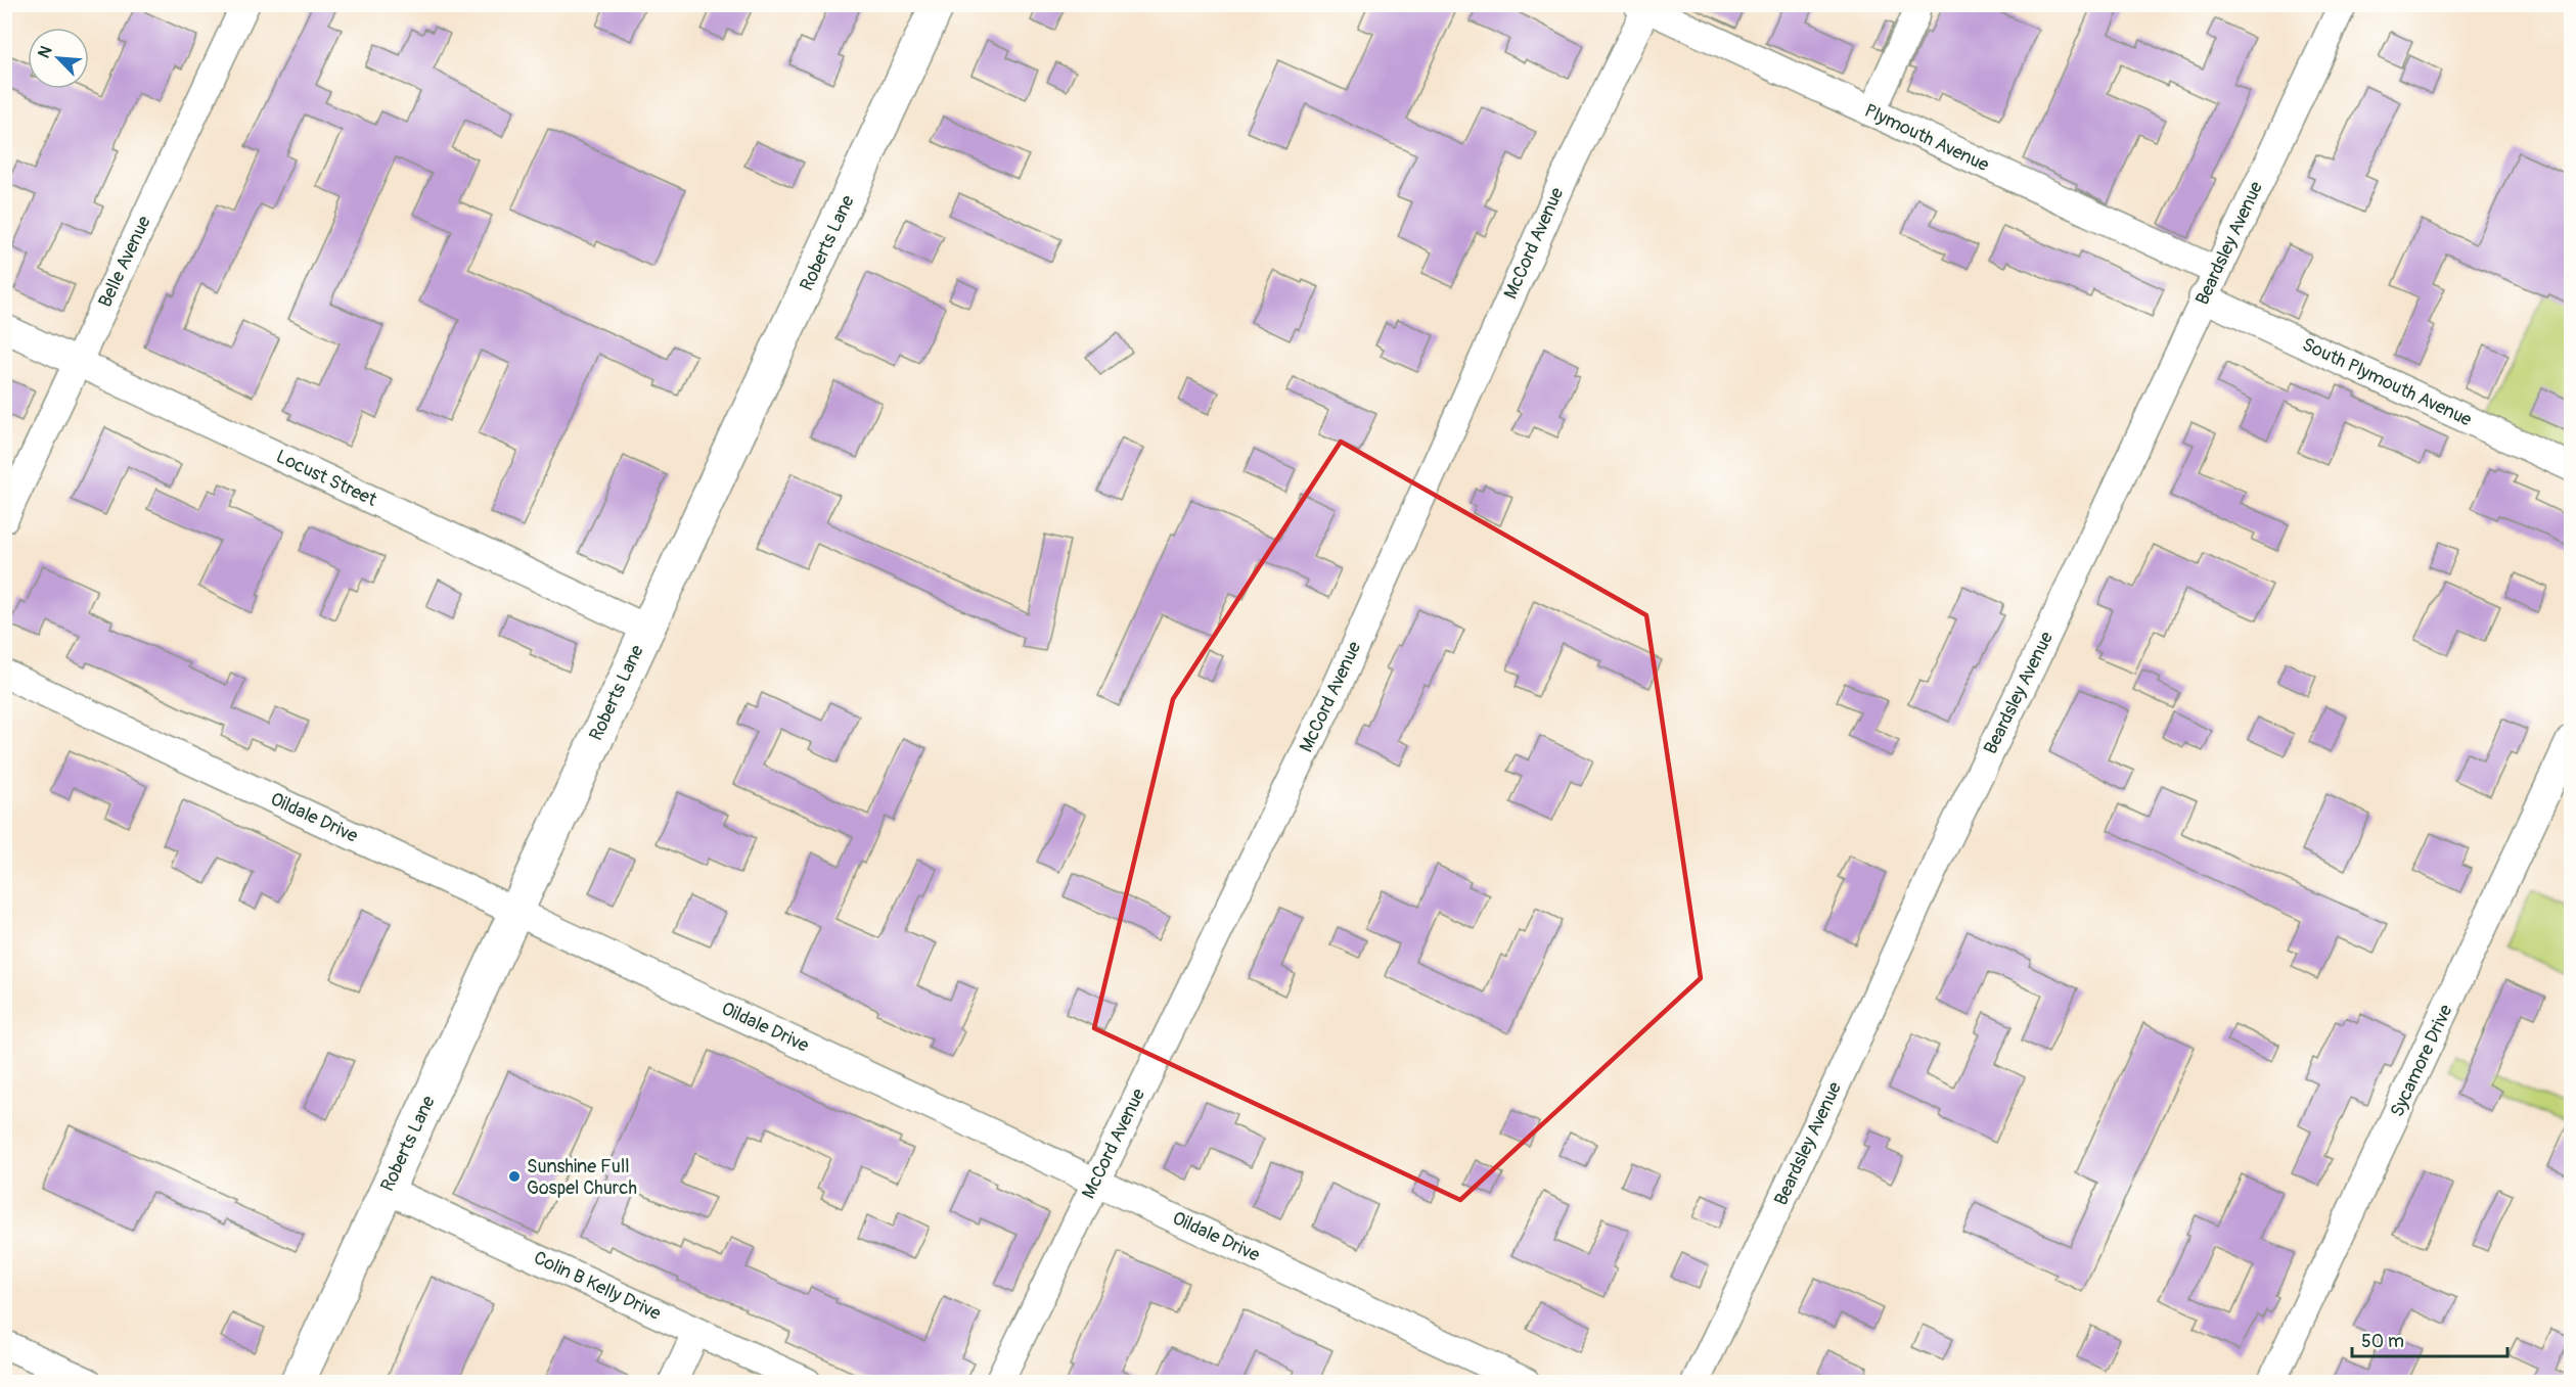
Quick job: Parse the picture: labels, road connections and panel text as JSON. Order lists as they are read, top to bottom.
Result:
{
  "streets": {
    "main road": ["Roberts Lane"],
    "street": [
      "Plymouth Avenue",
      "McCord Avenue",
      "Beardsley Avenue",
      "Belle Avenue",
      "South Plymouth Avenue",
      "Locust Street",
      "Oildale Drive",
      "Sycamore Drive",
      "Colin B Kelly Drive"
    ]
  },
  "crossings": [
    ["Plymouth Avenue", "McCord Avenue"],
    ["Plymouth Avenue", "Beardsley Avenue"],
    ["Roberts Lane", "Locust Street"],
    ["Roberts Lane", "Oildale Drive"],
    ["Roberts Lane", "Colin B Kelly Drive"],
    ["McCord Avenue", "Oildale Drive"],
    ["Beardsley Avenue", "South Plymouth Avenue"],
    ["Belle Avenue", "Locust Street"]
  ],
  "places": ["Sunshine Full Gospel Church"],
  "scale_bar": "50 m",
  "north": "top left"
}
